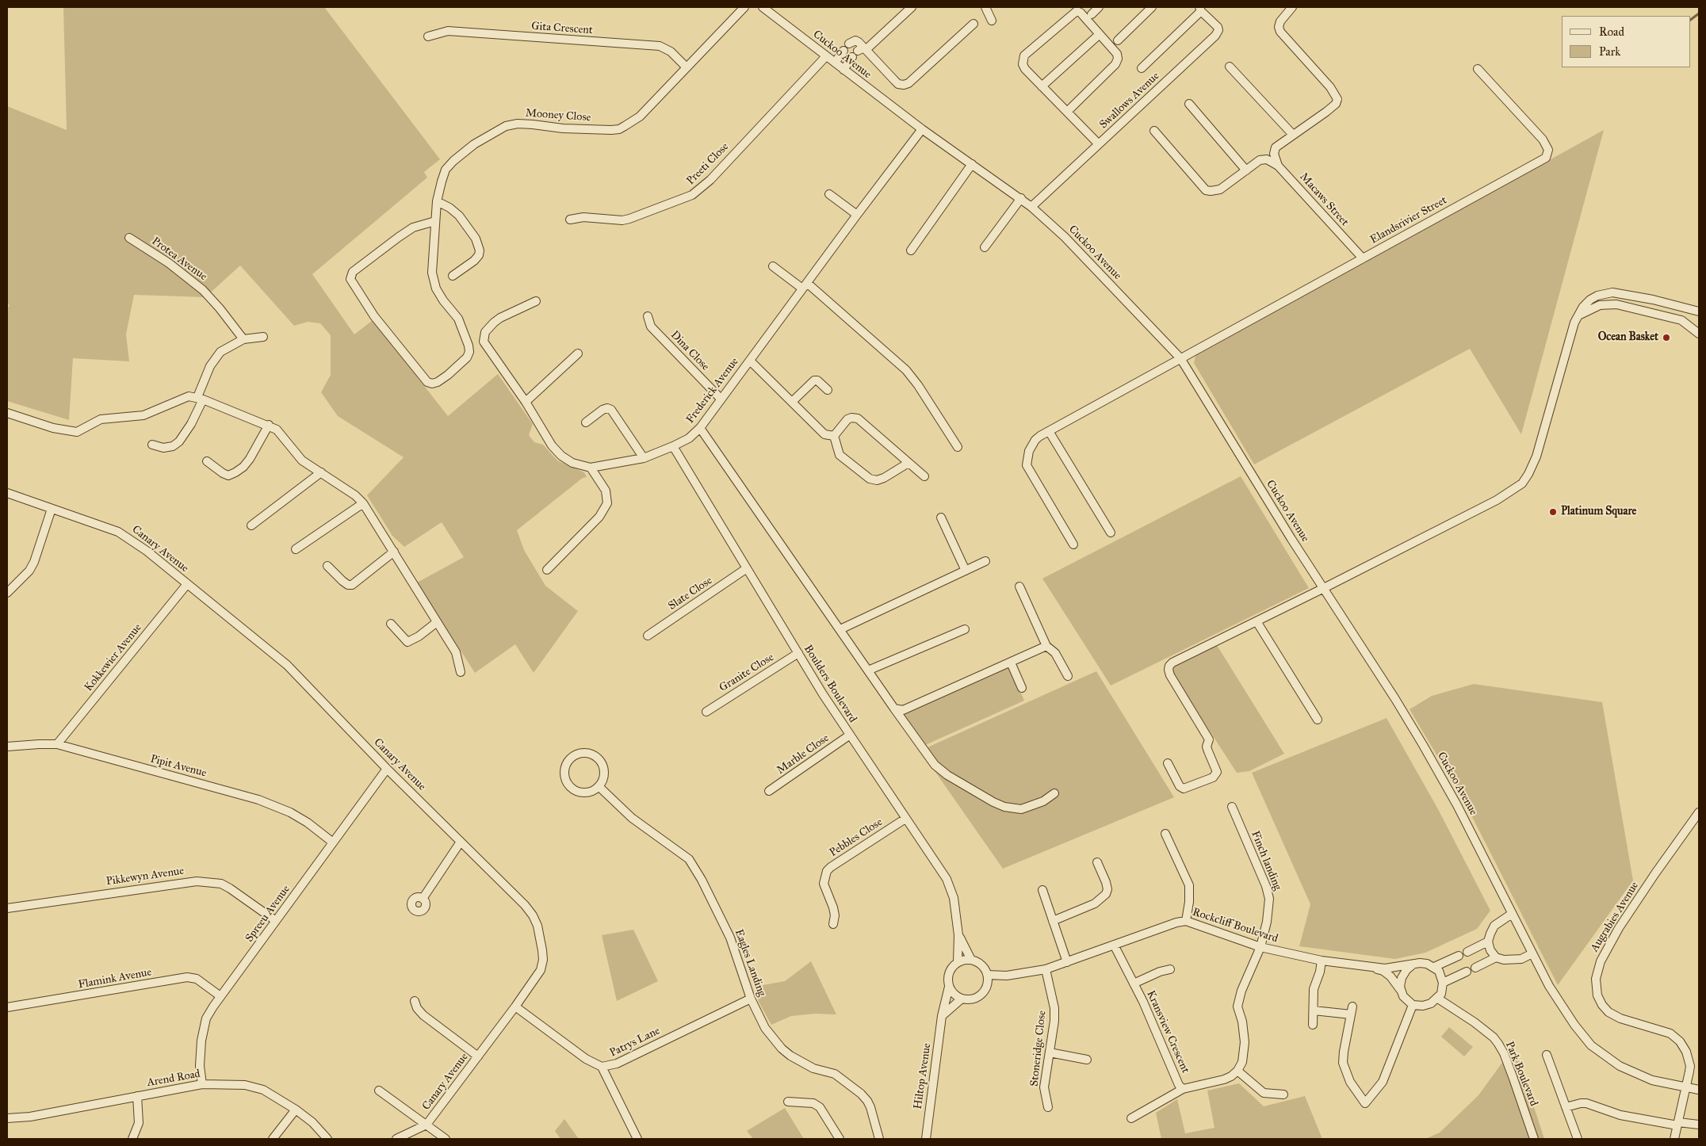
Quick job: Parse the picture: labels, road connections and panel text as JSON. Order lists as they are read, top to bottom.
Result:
{
  "streets": {
    "street": [
      "Gita Crescent",
      "Cuckoo Avenue",
      "Swallows Avenue",
      "Mooney Close",
      "Preeti Close",
      "Macaws Street",
      "Elandsrivier Street",
      "Protea Avenue",
      "Dina Close",
      "Frederick Avenue",
      "Canary Avenue",
      "Slate Close",
      "Kokkewier Avenue",
      "Granite Close",
      "Boulders Boulevard",
      "Marble Close",
      "Pipit Avenue",
      "Pebbles Close",
      "Finch landing",
      "Pikkewyn Avenue",
      "Spreeu Avenue",
      "Augrabies Avenue",
      "Rockcliff Boulevard",
      "Eagles Landing",
      "Flamink Avenue",
      "Kransview Crescent",
      "Patrys Lane",
      "Stoneridge Close",
      "Park Boulevard",
      "Hiltop Avenue",
      "Arend Road"
    ]
  },
  "crossings": [
    ["Gita Crescent", "Mooney Close"],
    ["Cuckoo Avenue", "Swallows Avenue"],
    ["Cuckoo Avenue", "Preeti Close"],
    ["Cuckoo Avenue", "Elandsrivier Street"],
    ["Cuckoo Avenue", "Frederick Avenue"],
    ["Cuckoo Avenue", "Augrabies Avenue"],
    ["Macaws Street", "Elandsrivier Street"],
    ["Dina Close", "Frederick Avenue"],
    ["Frederick Avenue", "Boulders Boulevard"],
    ["Canary Avenue", "Kokkewier Avenue"],
    ["Canary Avenue", "Spreeu Avenue"],
    ["Canary Avenue", "Patrys Lane"],
    ["Slate Close", "Boulders Boulevard"],
    ["Kokkewier Avenue", "Pipit Avenue"],
    ["Granite Close", "Boulders Boulevard"],
    ["Boulders Boulevard", "Marble Close"],
    ["Boulders Boulevard", "Pebbles Close"],
    ["Boulders Boulevard", "Rockcliff Boulevard"],
    ["Boulders Boulevard", "Hiltop Avenue"],
    ["Pipit Avenue", "Spreeu Avenue"],
    ["Finch landing", "Rockcliff Boulevard"],
    ["Pikkewyn Avenue", "Spreeu Avenue"],
    ["Spreeu Avenue", "Flamink Avenue"],
    ["Spreeu Avenue", "Arend Road"],
    ["Rockcliff Boulevard", "Kransview Crescent"],
    ["Rockcliff Boulevard", "Stoneridge Close"],
    ["Rockcliff Boulevard", "Hiltop Avenue"],
    ["Eagles Landing", "Patrys Lane"]
  ],
  "places": ["Ocean Basket", "Platinum Square"],
  "legend": ["Road", "Park"]
}
